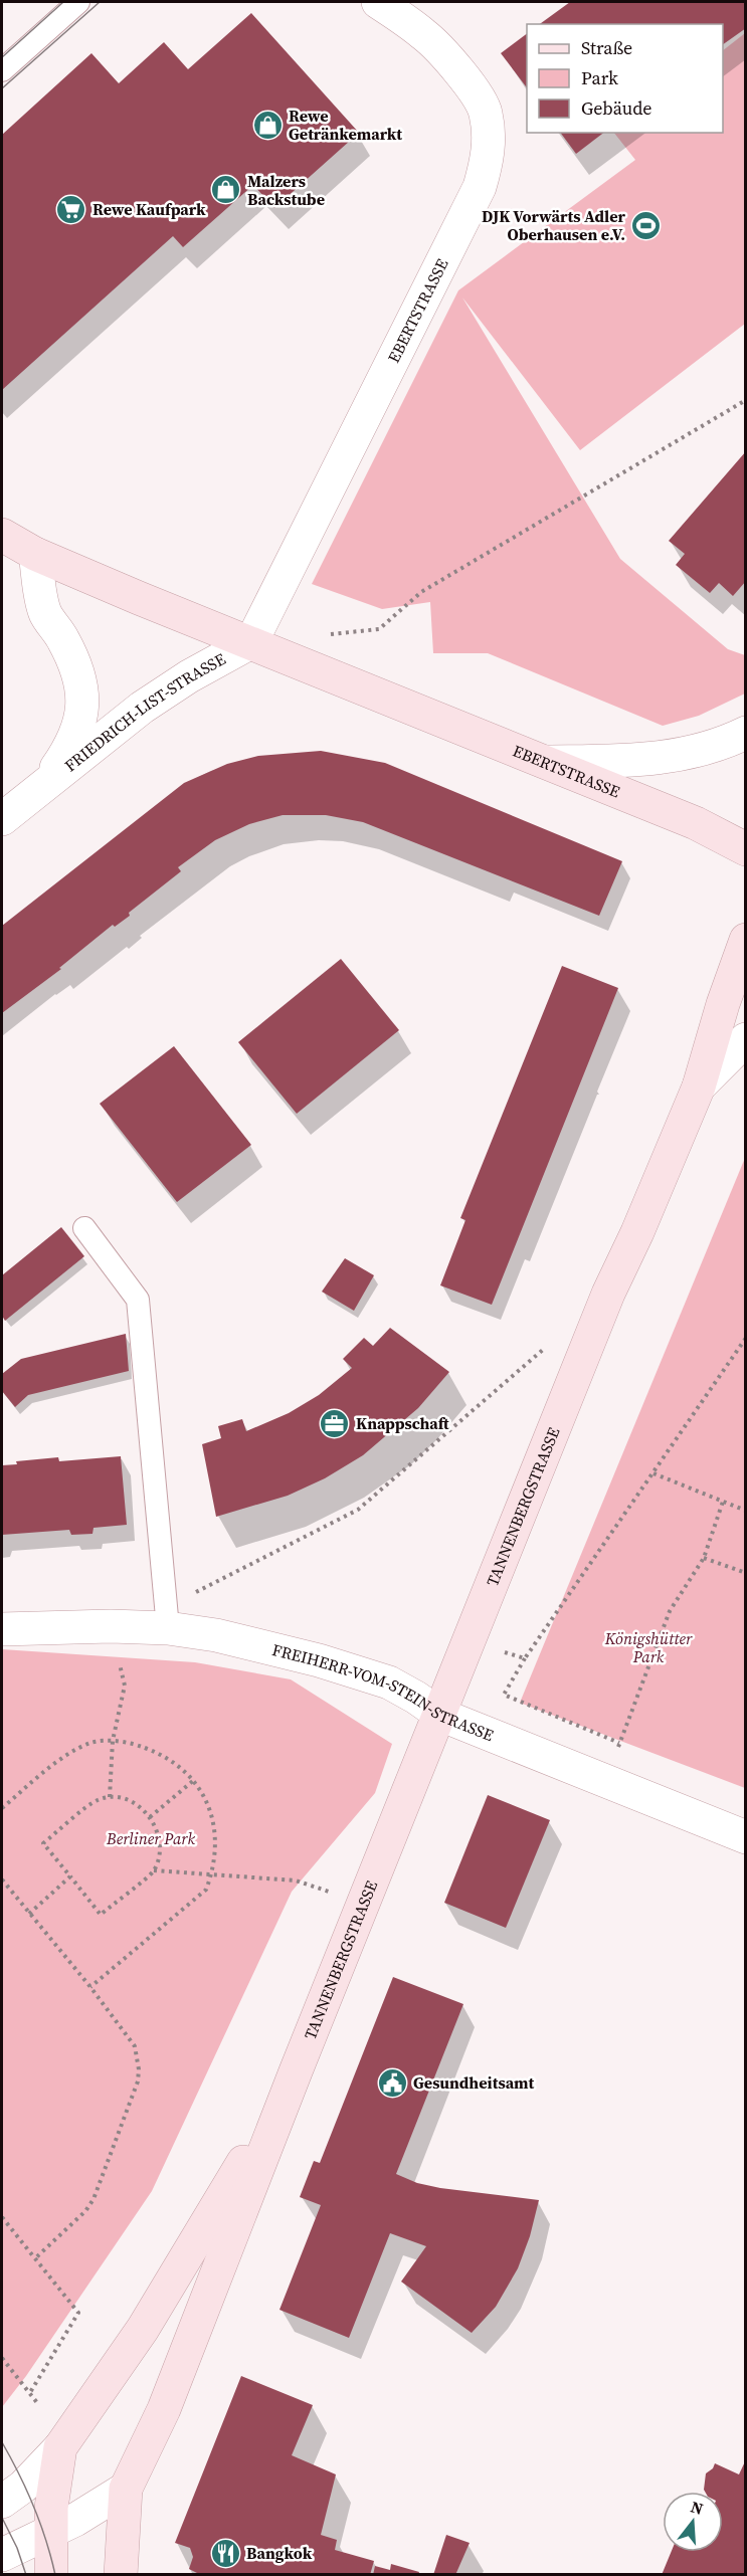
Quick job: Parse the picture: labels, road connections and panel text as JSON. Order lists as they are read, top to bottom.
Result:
{
  "streets": {
    "main road": ["EBERTSTRASSE", "TANNENBERGSTRASSE"],
    "street": ["FRIEDRICH-LIST-STRASSE", "FREIHERR-VOM-STEIN-STRASSE"]
  },
  "crossings": [
    ["EBERTSTRASSE", "FRIEDRICH-LIST-STRASSE"],
    ["TANNENBERGSTRASSE", "FREIHERR-VOM-STEIN-STRASSE"]
  ],
  "parks": ["Königshütter Park", "Berliner Park"],
  "places": {
    "shop": ["Rewe Getränkemarkt", "Malzers Backstube"],
    "supermarket": ["Rewe Kaufpark"],
    "sports": ["DJK Vorwärts Adler Oberhausen e.V."],
    "office": ["Knappschaft"],
    "public building": ["Gesundheitsamt"],
    "restaurant": ["Bangkok"]
  },
  "legend": ["Straße", "Park", "Gebäude"],
  "north": "top"
}
